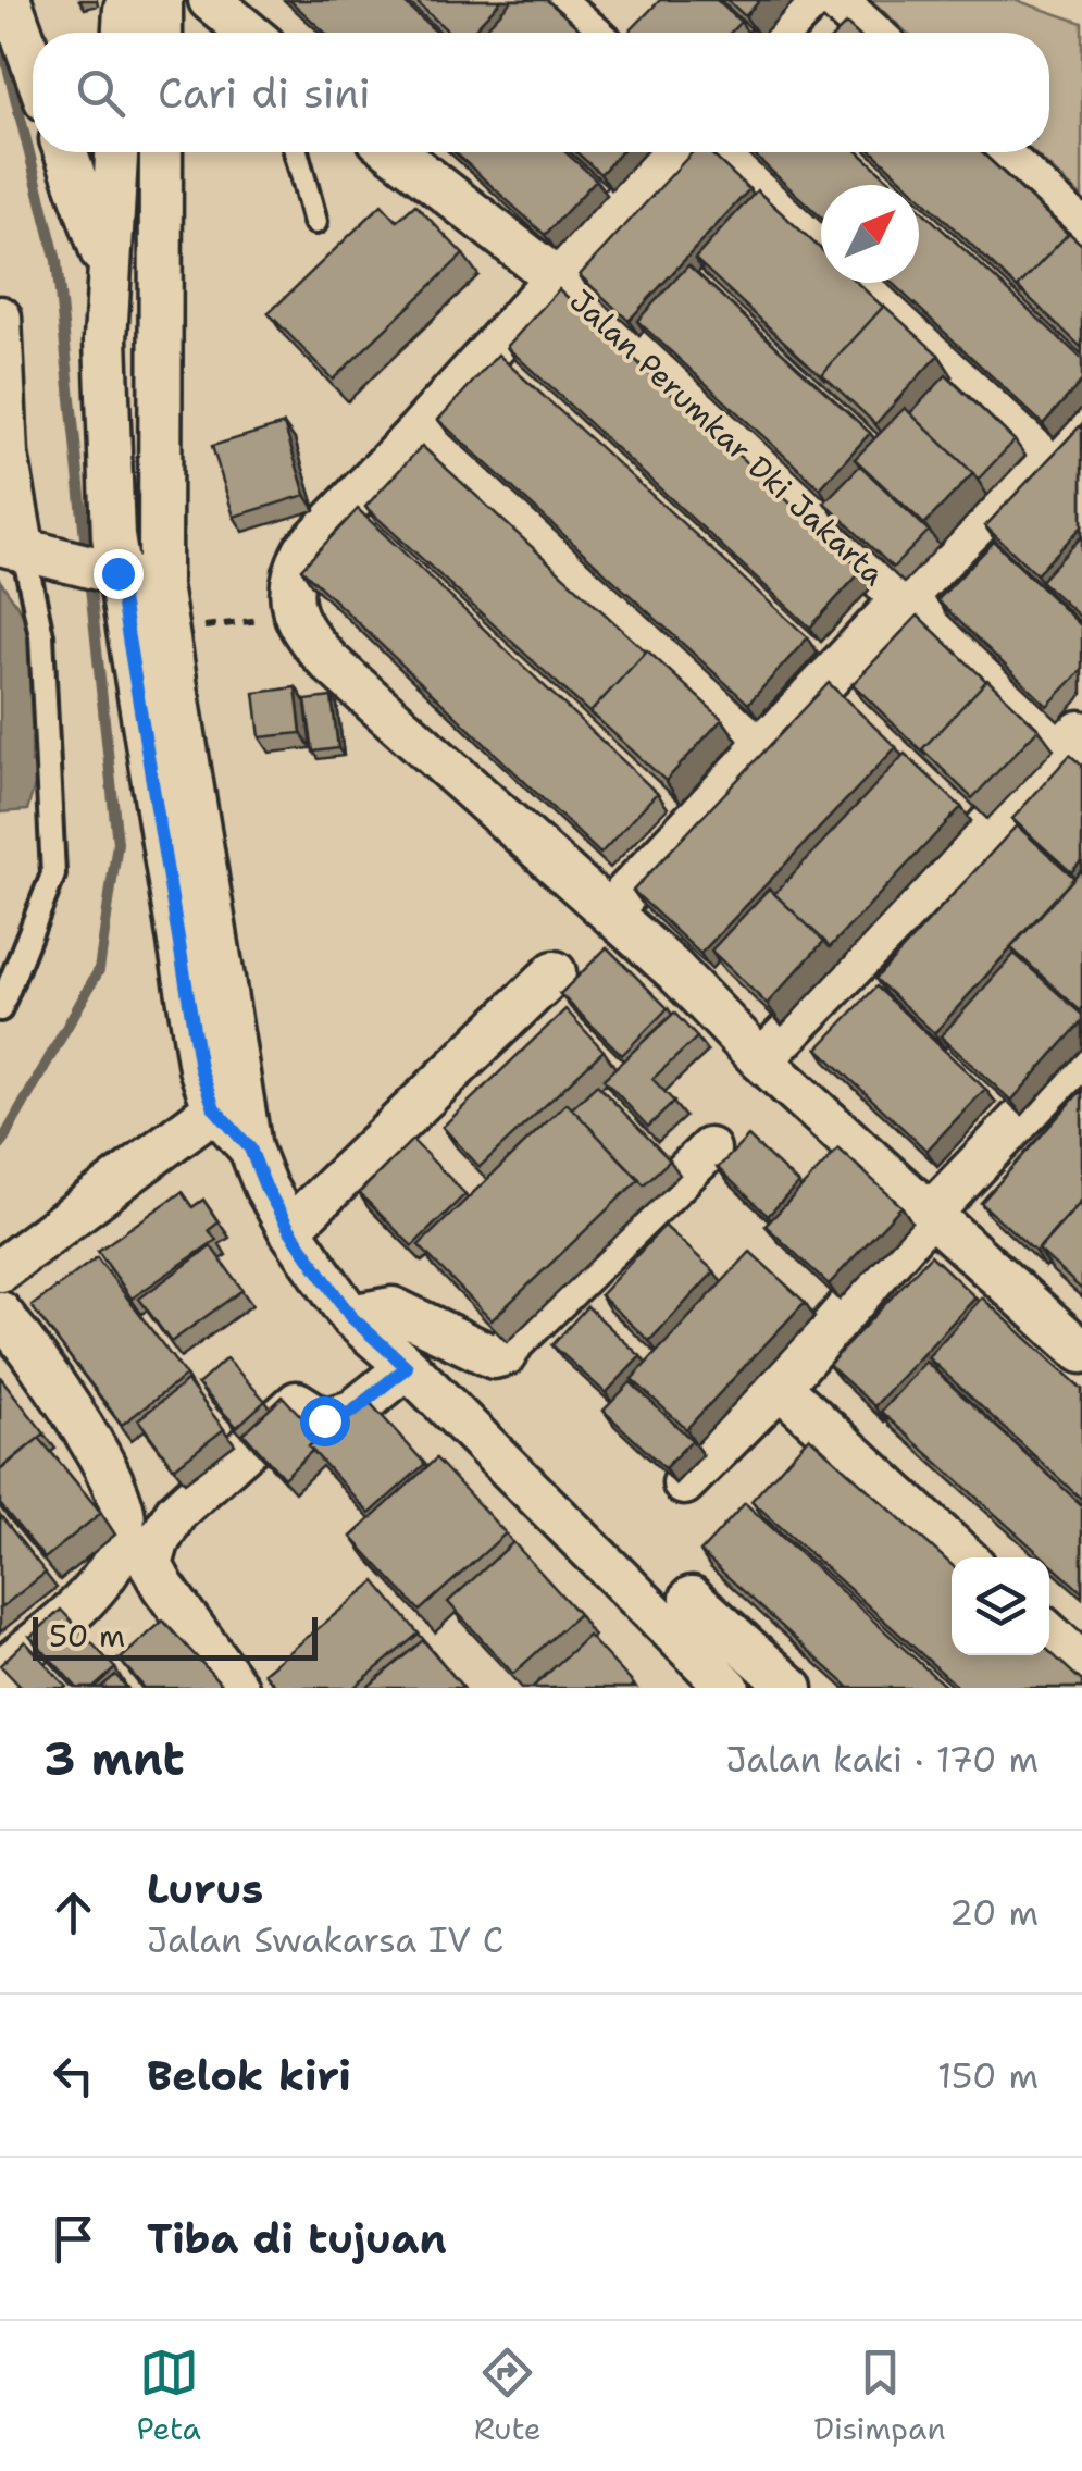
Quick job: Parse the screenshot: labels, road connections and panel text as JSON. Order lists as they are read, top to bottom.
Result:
{
  "streets": {
    "street": ["Jalan Perumkar Dki Jakarta"]
  },
  "scale_bar": "50 m",
  "north": "top right",
  "page": {
    "search": "Cari di sini",
    "scale": "50 m",
    "heading": ["3 mnt", "Jalan kaki · 170 m"],
    "list": [
      ["Lurus", "Jalan Swakarsa IV C", "20 m"],
      ["Belok kiri", "150 m"],
      "Tiba di tujuan"
    ],
    "nav": ["Peta", "Rute", "Disimpan"]
  }
}
